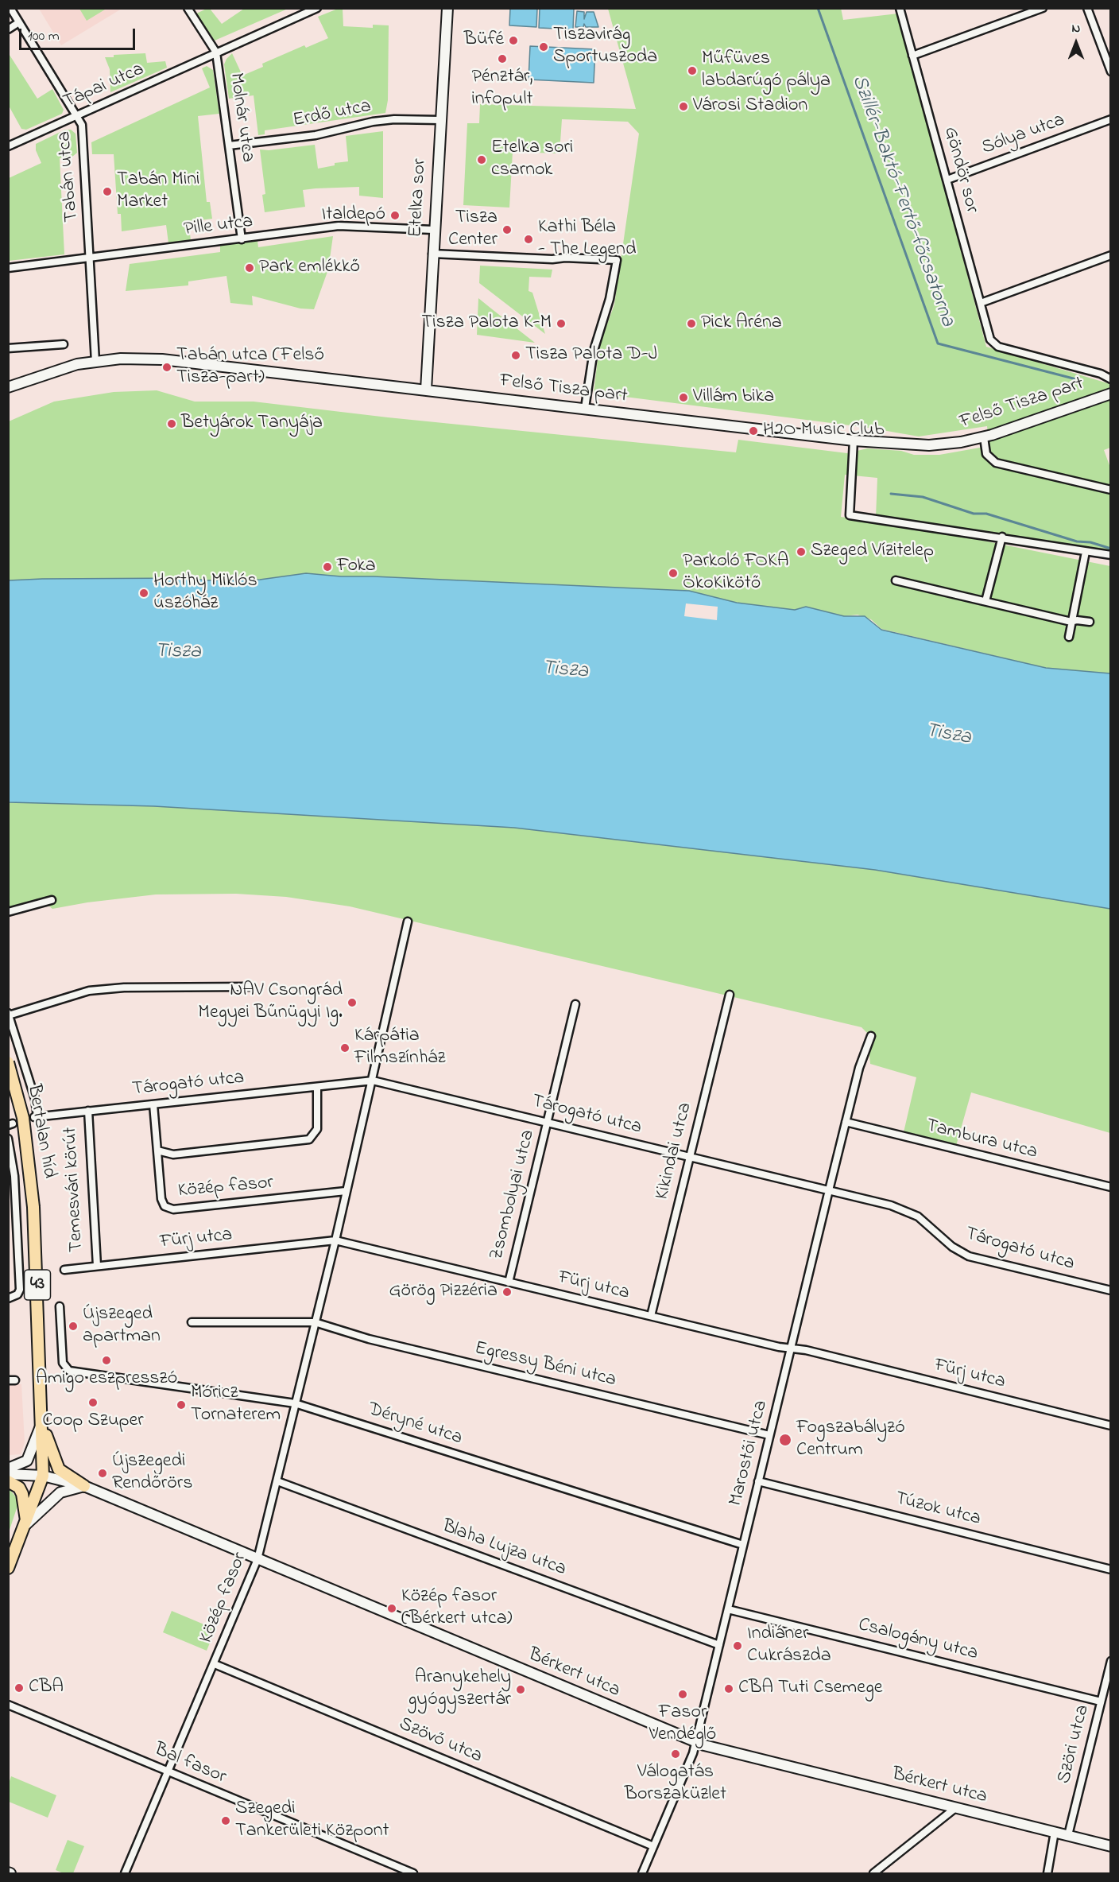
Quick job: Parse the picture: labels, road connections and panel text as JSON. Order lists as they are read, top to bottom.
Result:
{
  "streets": {
    "main road": ["Bertalan híd", "43"],
    "street": [
      "Tápai utca",
      "Erdő utca",
      "Molnár utca",
      "Sólya utca",
      "Göndör sor",
      "Tabán utca",
      "Etelka sor",
      "Pille utca",
      "Felső Tisza part",
      "Tárogató utca",
      "Tambura utca",
      "Kikindai utca",
      "Közép fasor",
      "Temesvári körút",
      "Zsombolyai utca",
      "Fürj utca",
      "Egressy Béni utca",
      "Déryné utca",
      "Marostői utca",
      "Túzok utca",
      "Blaha Lujza utca",
      "Csalogány utca",
      "Bérkert utca",
      "Szövő utca",
      "Szöri utca",
      "Bal fasor"
    ]
  },
  "crossings": [
    ["Tápai utca", "Molnár utca"],
    ["Tápai utca", "Tabán utca"],
    ["Erdő utca", "Molnár utca"],
    ["Erdő utca", "Etelka sor"],
    ["Molnár utca", "Pille utca"],
    ["Sólya utca", "Göndör sor"],
    ["Tabán utca", "Pille utca"],
    ["Tabán utca", "Felső Tisza part"],
    ["Etelka sor", "Pille utca"],
    ["Etelka sor", "Felső Tisza part"],
    ["Tárogató utca", "Kikindai utca"],
    ["Tárogató utca", "Közép fasor"],
    ["Tárogató utca", "Temesvári körút"],
    ["Tárogató utca", "Zsombolyai utca"],
    ["Tárogató utca", "Marostői utca"],
    ["Bertalan híd", "43"],
    ["Tambura utca", "Marostői utca"],
    ["Kikindai utca", "Fürj utca"],
    ["Közép fasor", "Fürj utca"],
    ["Közép fasor", "Egressy Béni utca"],
    ["Közép fasor", "Déryné utca"],
    ["Közép fasor", "Blaha Lujza utca"],
    ["Közép fasor", "Bérkert utca"],
    ["Közép fasor", "Szövő utca"],
    ["Közép fasor", "Bal fasor"],
    ["Temesvári körút", "Fürj utca"],
    ["Zsombolyai utca", "Fürj utca"],
    ["Fürj utca", "Marostői utca"],
    ["43", "Bérkert utca"],
    ["Egressy Béni utca", "Marostői utca"],
    ["Déryné utca", "Marostői utca"],
    ["Marostői utca", "Túzok utca"],
    ["Marostői utca", "Blaha Lujza utca"],
    ["Marostői utca", "Csalogány utca"],
    ["Marostői utca", "Bérkert utca"],
    ["Marostői utca", "Szövő utca"],
    ["Csalogány utca", "Szöri utca"],
    ["Bérkert utca", "Szöri utca"]
  ],
  "water": ["Szillér-Baktó-Fertő-főcsatorna", "Tisza"],
  "places": [
    "Büfé",
    "Tiszavirág Sportuszoda",
    "Pénztár, infopult",
    "Műfüves labdarúgó pálya",
    "Városi Stadion",
    "Etelka sori csarnok",
    "Tabán Mini Market",
    "Italdepó",
    "Tisza Center",
    "Kathi Béla - The Legend",
    "Park emlékkő",
    "Tisza Palota K-M",
    "Pick Aréna",
    "Tisza Palota D-J",
    "Tabán utca (Felső Tisza-part)",
    "Villám bika",
    "Betyárok Tanyája",
    "H2O Music Club",
    "Szeged Vízitelep",
    "Foka",
    "Parkoló FOKA ÖkoKikötő",
    "Horthy Miklós úszóház",
    "NAV Csongrád Megyei Bűnügyi Ig.",
    "Kárpátia Filmszínház",
    "Görög Pizzéria",
    "Újszeged apartman",
    "Amigo eszpresszó",
    "Coop Szuper",
    "Móricz Tornaterem",
    "Fogszabályzó Centrum",
    "Újszegedi Rendőrörs",
    "Közép fasor (Bérkert utca)",
    "Indiáner Cukrászda",
    "CBA",
    "CBA Tuti Csemege",
    "Aranykehely gyógyszertár",
    "Fasor Vendéglő",
    "Válogatás Borszaküzlet",
    "Szegedi Tankerületi Központ"
  ],
  "scale_bar": "100 m",
  "north": "top"
}
